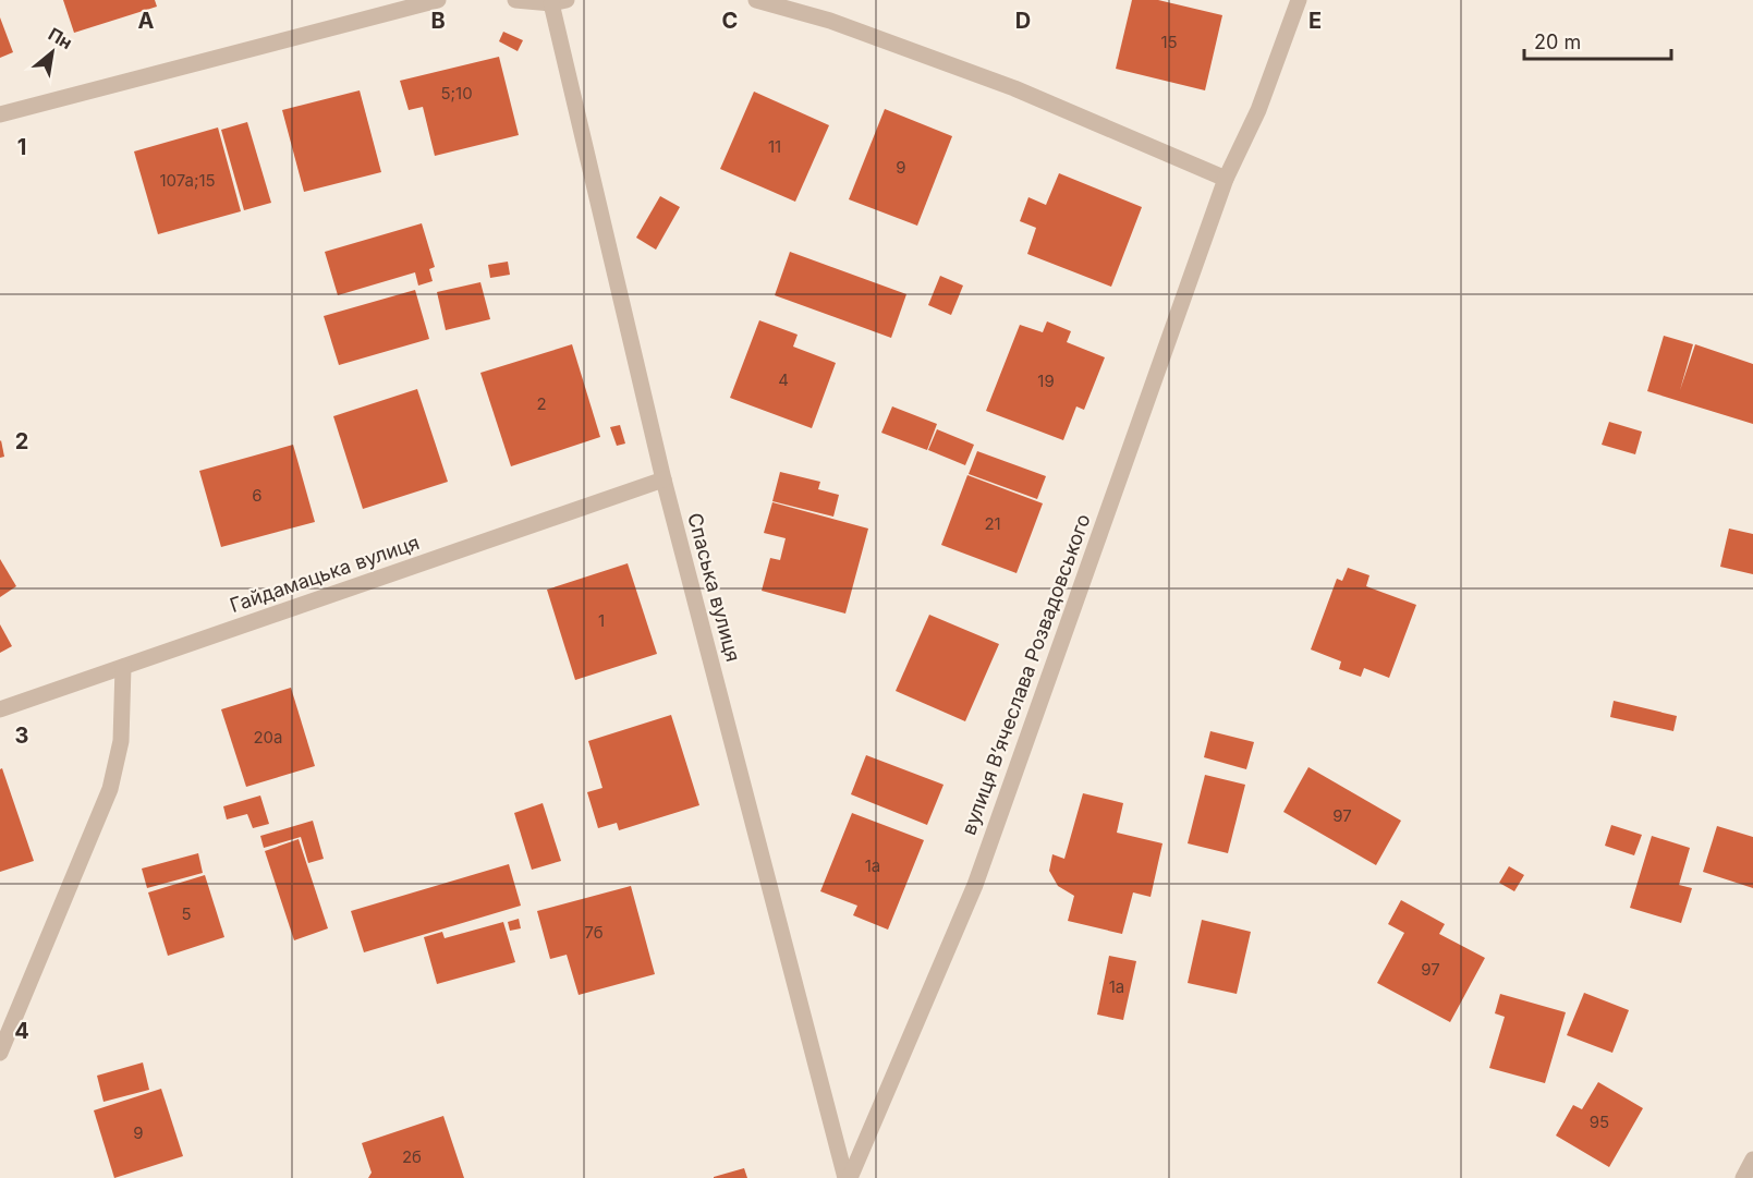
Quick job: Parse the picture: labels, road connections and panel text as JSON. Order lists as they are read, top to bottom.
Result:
{
  "streets": {
    "street": ["Гайдамацька вулиця", "Спаська вулиця", "вулиця Вʼячеслава Розвадовського"]
  },
  "crossings": [
    ["Гайдамацька вулиця", "Спаська вулиця"],
    ["Спаська вулиця", "вулиця Вʼячеслава Розвадовського"]
  ],
  "house_numbers": [
    "15",
    "5;10",
    "11",
    "9",
    "107а;15",
    "4",
    "19",
    "2",
    "6",
    "21",
    "1",
    "20а",
    "97",
    "1а",
    "5",
    "7б",
    "97",
    "1а",
    "95",
    "9",
    "2б"
  ],
  "scale_bar": "20 m",
  "north": "top right",
  "grid": {
    "columns": [
      "A",
      "B",
      "C",
      "D",
      "E"
    ],
    "rows": [
      "1",
      "2",
      "3",
      "4"
    ]
  }
}
